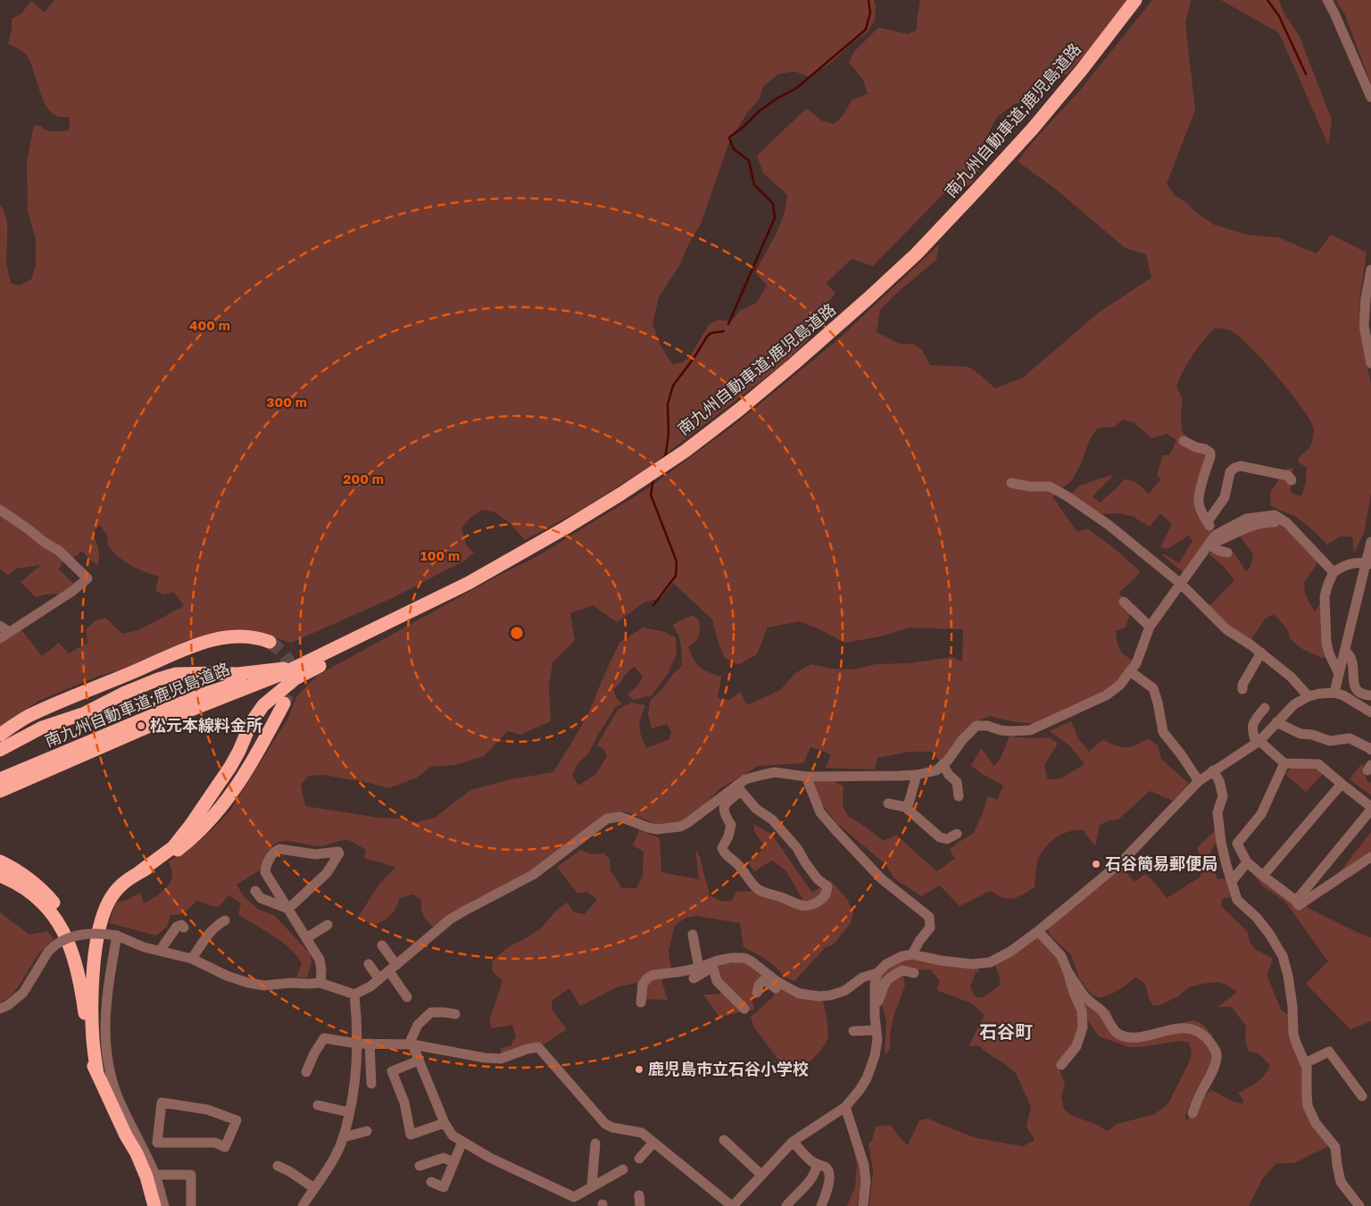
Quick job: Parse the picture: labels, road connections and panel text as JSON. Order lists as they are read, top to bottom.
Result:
{
  "streets": {
    "highway": ["南九州自動車道;鹿児島道路"]
  },
  "districts": ["石谷町"],
  "places": ["松元本線料金所", "石谷簡易郵便局", "鹿児島市立石谷小学校"],
  "rings": [
    "400 m",
    "300 m",
    "200 m",
    "100 m"
  ]
}
